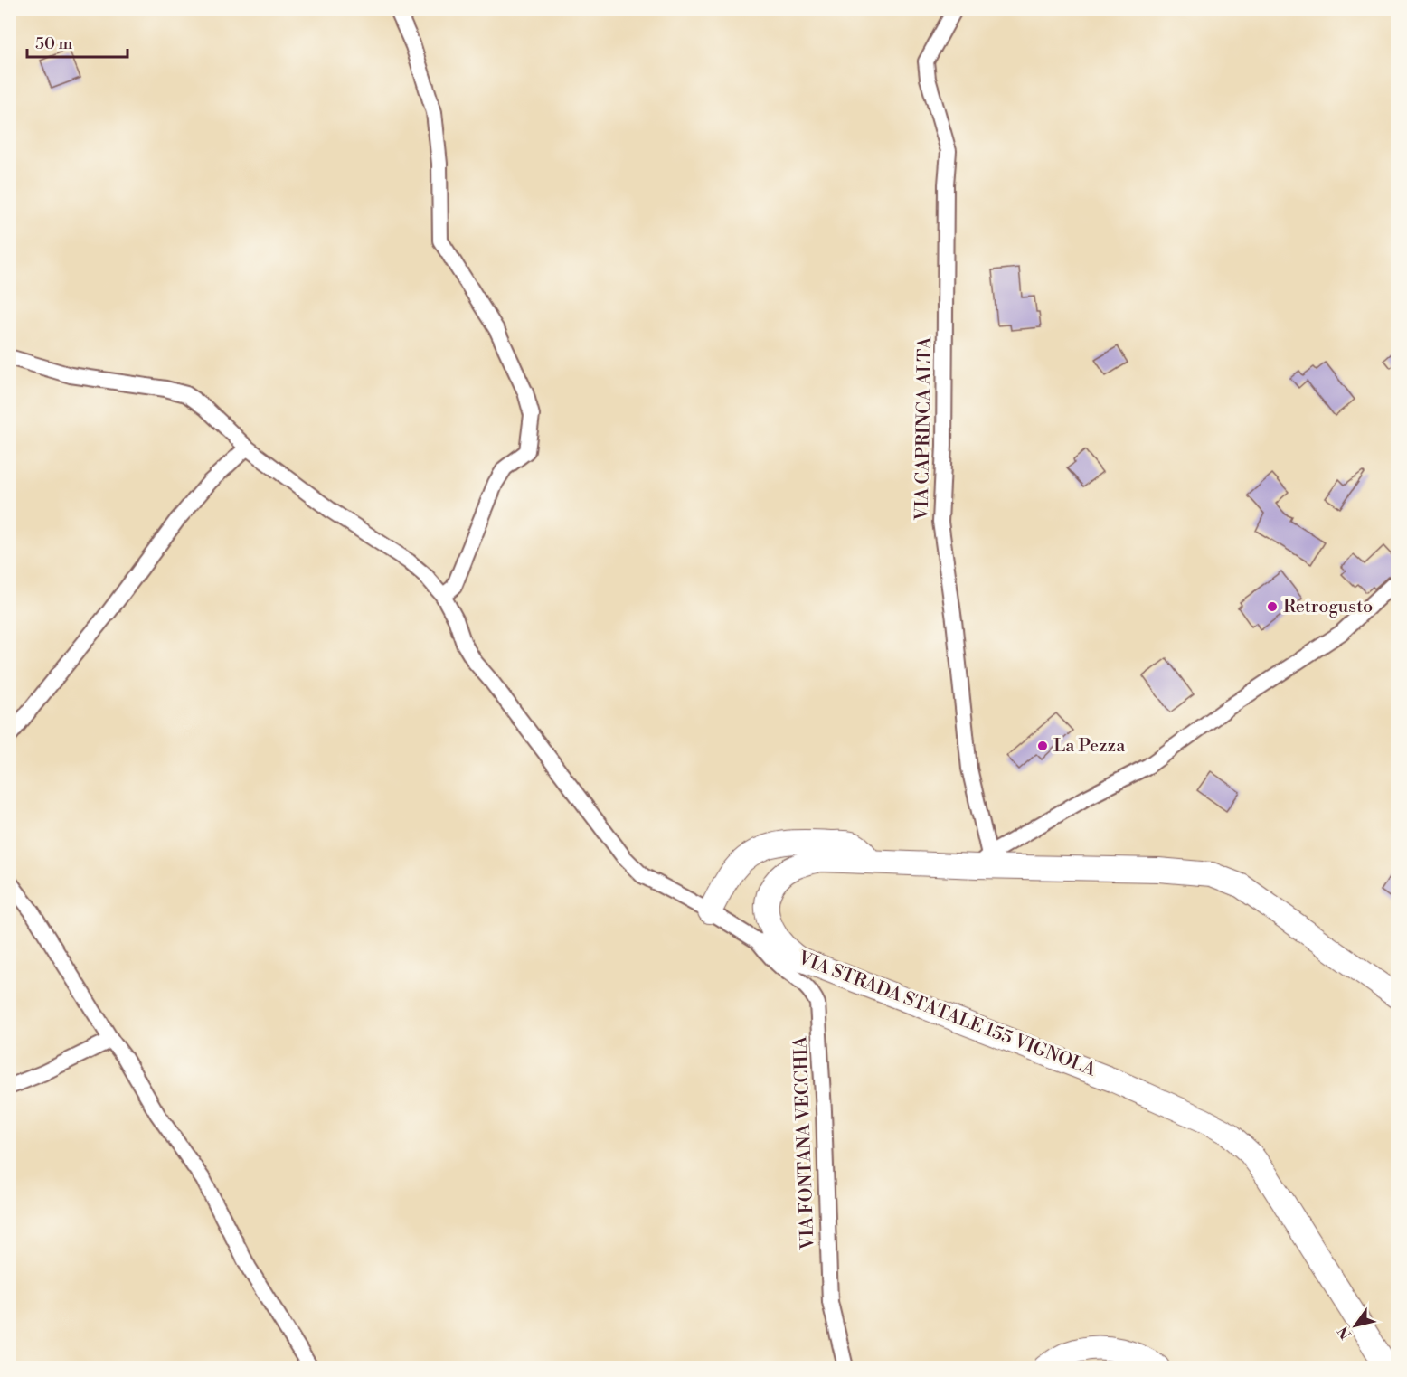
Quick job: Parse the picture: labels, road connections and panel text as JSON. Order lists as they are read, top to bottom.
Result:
{
  "streets": {
    "main road": ["VIA STRADA STATALE 155 VIGNOLA"],
    "street": ["VIA CAPRINCA ALTA", "VIA FONTANA VECCHIA"]
  },
  "crossings": [
    ["VIA CAPRINCA ALTA", "VIA STRADA STATALE 155 VIGNOLA"],
    ["VIA STRADA STATALE 155 VIGNOLA", "VIA FONTANA VECCHIA"]
  ],
  "places": ["Retrogusto", "La Pezza"],
  "scale_bar": "50 m",
  "north": "bottom left"
}
